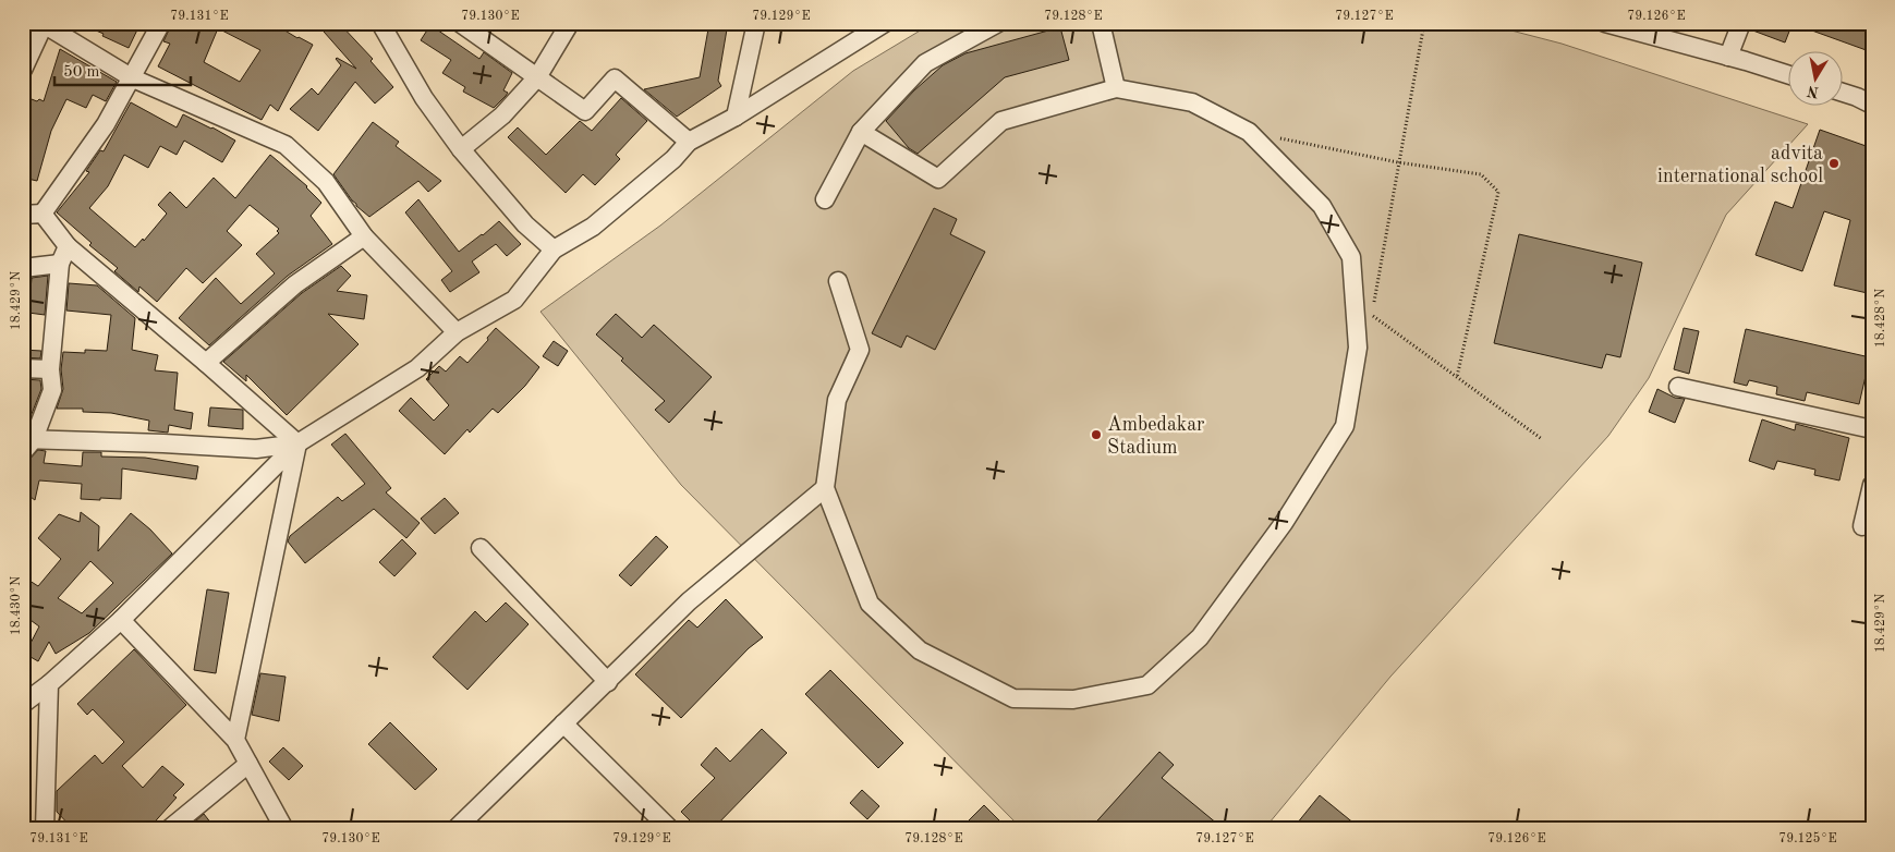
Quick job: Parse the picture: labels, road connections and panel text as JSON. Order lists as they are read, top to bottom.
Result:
{
  "places": ["advita international school", "Ambedakar Stadium"],
  "scale_bar": "50 m",
  "north": "bottom",
  "coordinates": [
    "79.131°E",
    "79.130°E",
    "79.129°E",
    "79.128°E",
    "79.127°E",
    "79.126°E",
    "18.429°N",
    "18.428°N",
    "18.430°N",
    "79.125°E"
  ]
}
